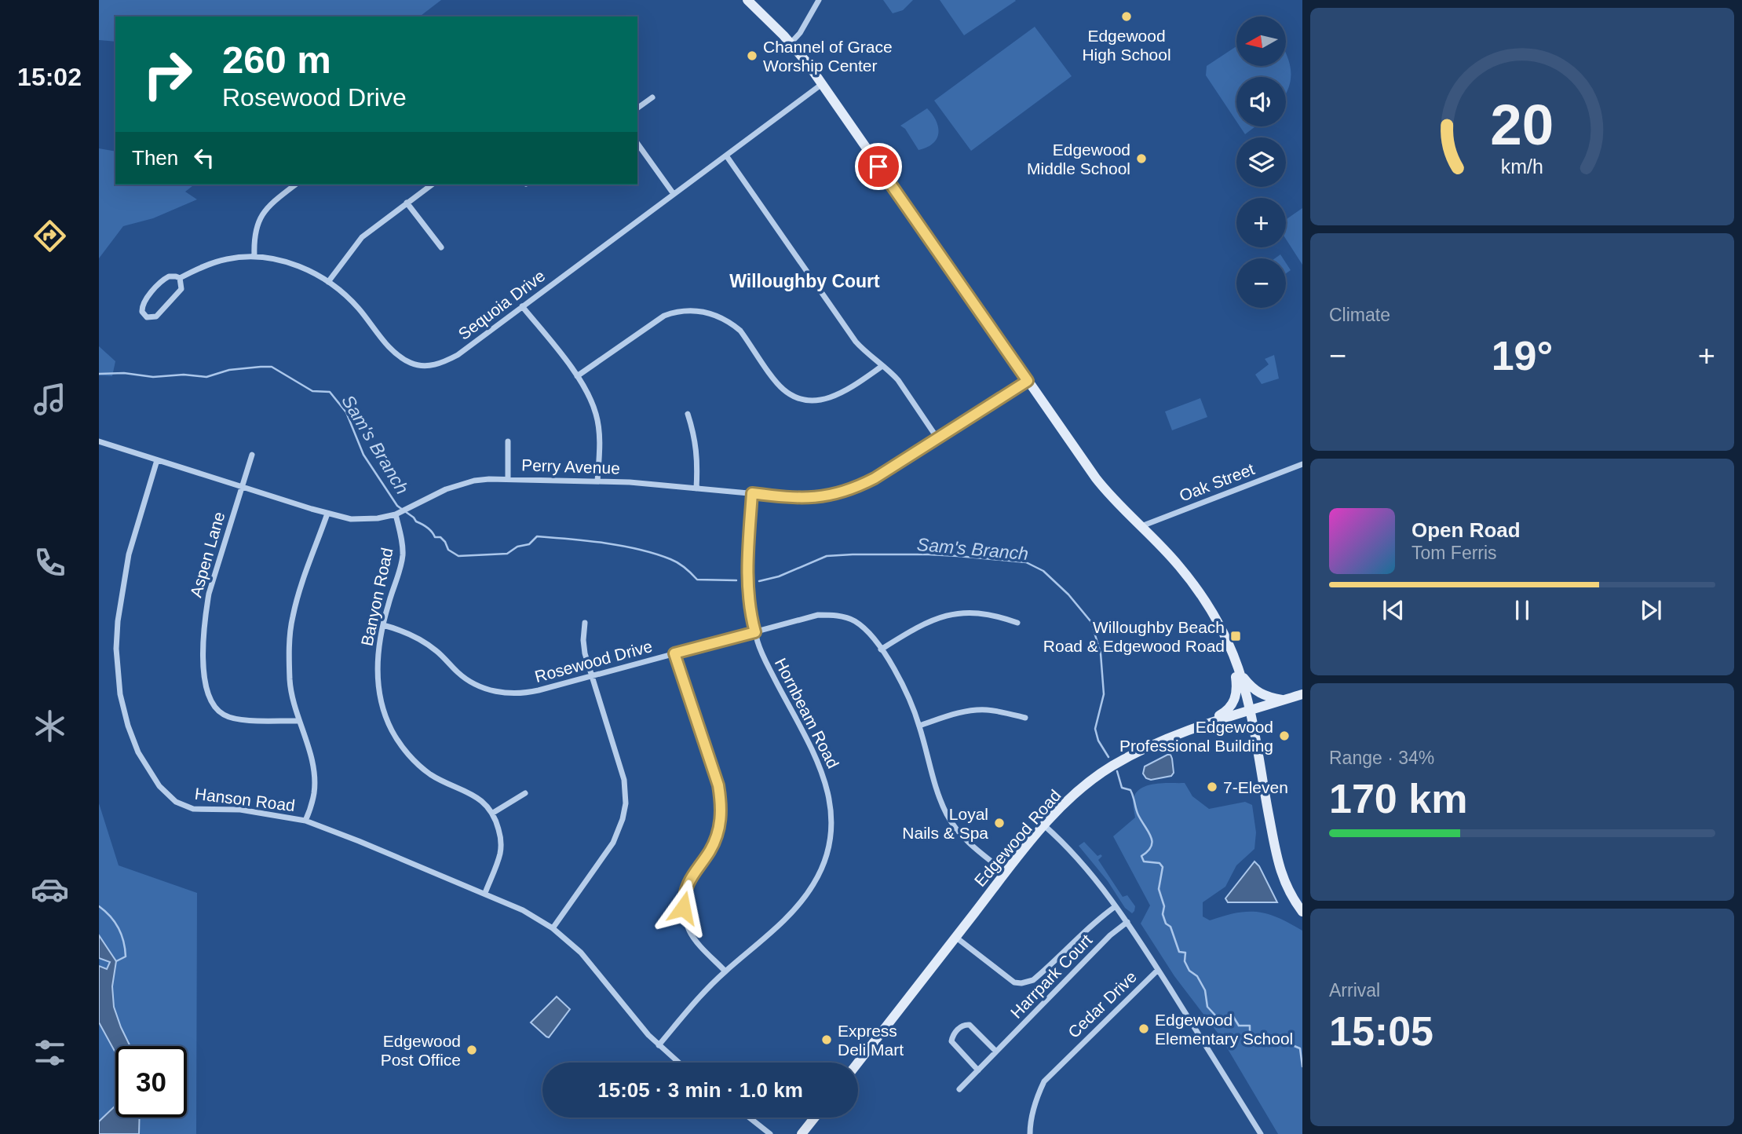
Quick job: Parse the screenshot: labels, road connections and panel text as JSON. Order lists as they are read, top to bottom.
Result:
{
  "streets": {
    "street": [
      "Sequoia Drive",
      "Perry Avenue",
      "Oak Street",
      "Aspen Lane",
      "Banyon Road",
      "Rosewood Drive",
      "Hornbeam Road",
      "Hanson Road",
      "Edgewood Road",
      "Harrpark Court",
      "Cedar Drive"
    ]
  },
  "crossings": [
    ["Perry Avenue", "Aspen Lane"],
    ["Perry Avenue", "Banyon Road"],
    ["Perry Avenue", "Hornbeam Road"],
    ["Perry Avenue", "Hanson Road"],
    ["Banyon Road", "Rosewood Drive"],
    ["Rosewood Drive", "Hornbeam Road"],
    ["Rosewood Drive", "Edgewood Road"],
    ["Hornbeam Road", "Hanson Road"],
    ["Edgewood Road", "Cedar Drive"],
    ["Harrpark Court", "Cedar Drive"]
  ],
  "districts": ["Willoughby Court"],
  "water": ["Sam's Branch"],
  "places": {
    "other": [
      "Edgewood High School",
      "Channel of Grace Worship Center",
      "Edgewood Middle School",
      "Edgewood Professional Building",
      "7-Eleven",
      "Loyal Nails & Spa",
      "Edgewood Elementary School",
      "Express Deli Mart",
      "Edgewood Post Office"
    ],
    "transit": ["Willoughby Beach Road & Edgewood Road"]
  },
  "north": "left",
  "page": {
    "tabs": "15:02",
    "map_buttons": ["+", "−"],
    "turn": ["260 m", "Rosewood Drive"],
    "then": "Then",
    "tile": [
      "Climate",
      ["Range · 34%", "170 km"],
      ["Arrival", "15:05"]
    ],
    "heat": ["−", "19°", "+"],
    "song": ["Open Road", "Tom Ferris"],
    "limit": "30",
    "trip": "15:05 · 3 min · 1.0 km",
    "gauge": ["20", "km/h"]
  }
}
